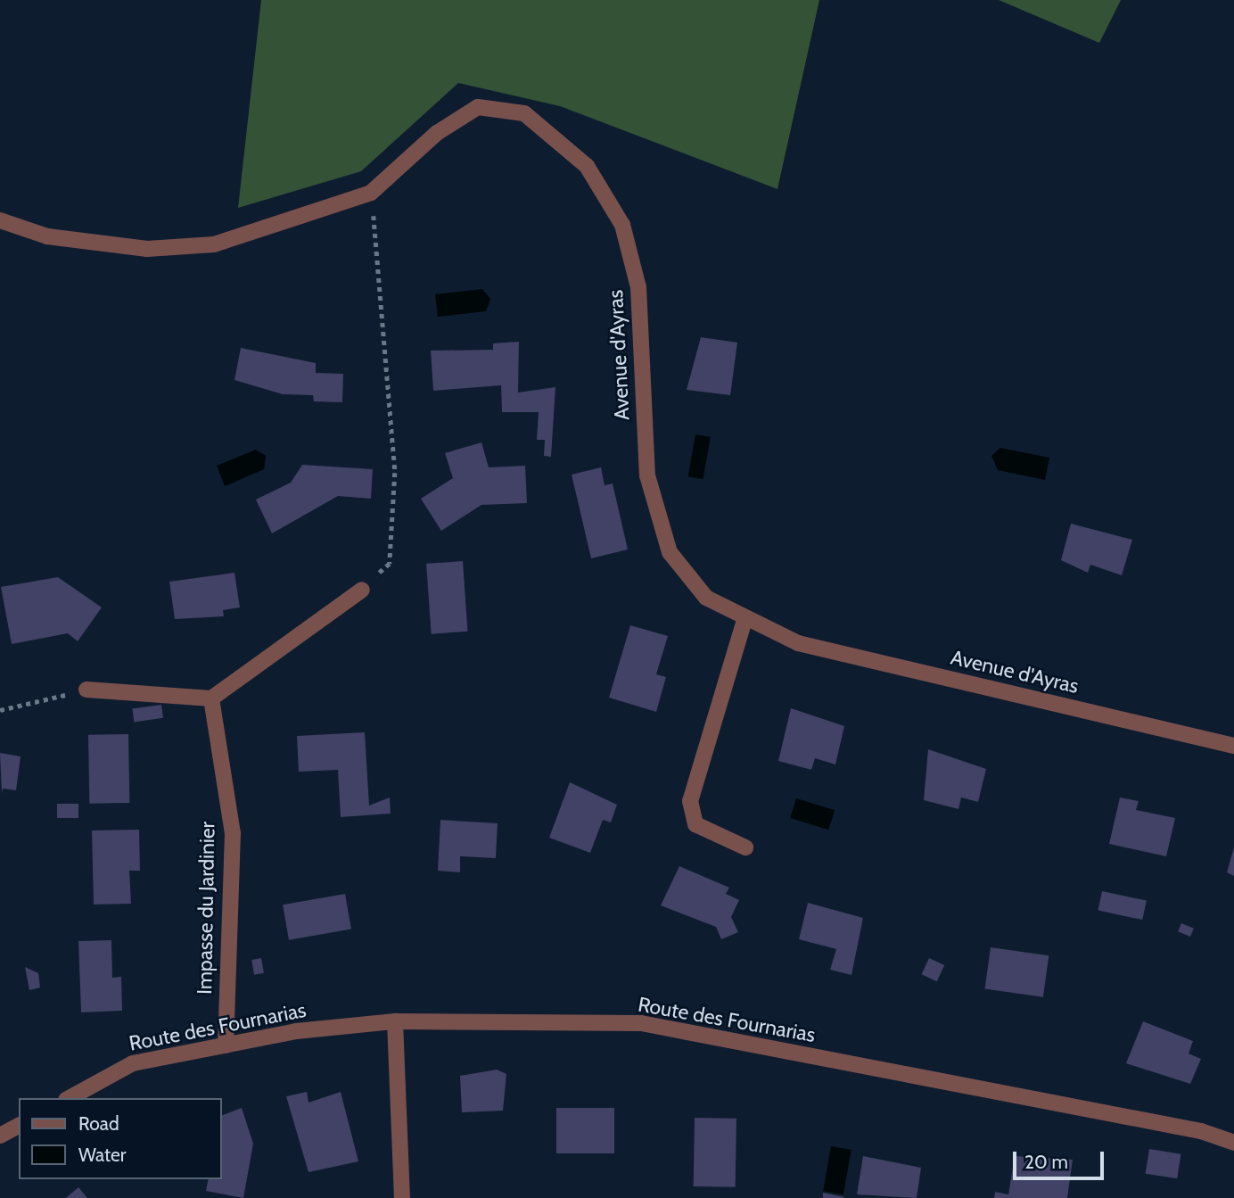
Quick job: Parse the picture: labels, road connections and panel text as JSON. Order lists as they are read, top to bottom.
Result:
{
  "streets": {
    "street": ["Avenue d'Ayras", "Impasse du Jardinier", "Route des Fournarias"]
  },
  "crossings": [
    ["Impasse du Jardinier", "Route des Fournarias"]
  ],
  "legend": ["Road", "Water"],
  "scale_bar": "20 m"
}
